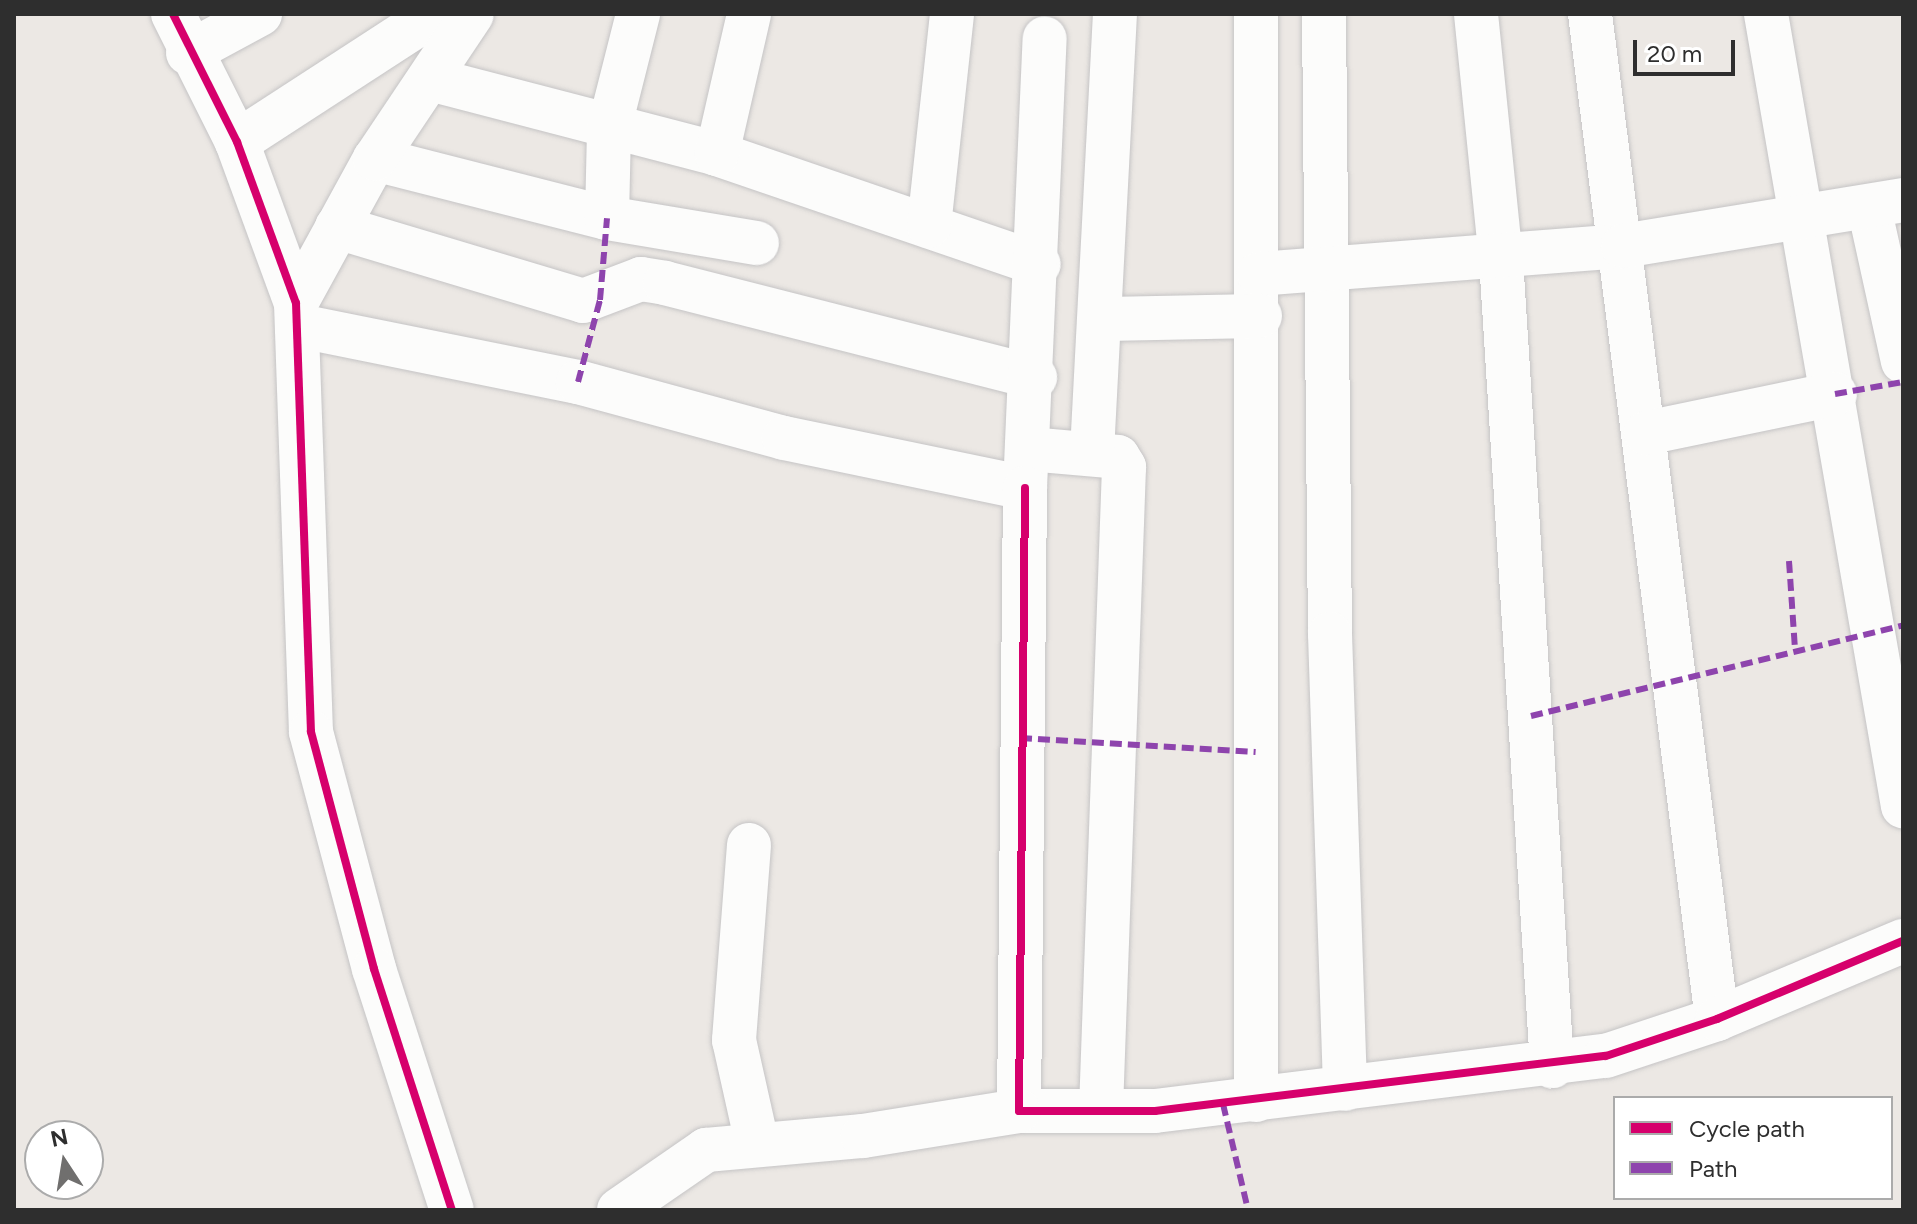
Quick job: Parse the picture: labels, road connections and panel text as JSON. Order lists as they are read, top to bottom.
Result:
{
  "legend": ["Cycle path", "Path"],
  "scale_bar": "20 m",
  "north": "top"
}
